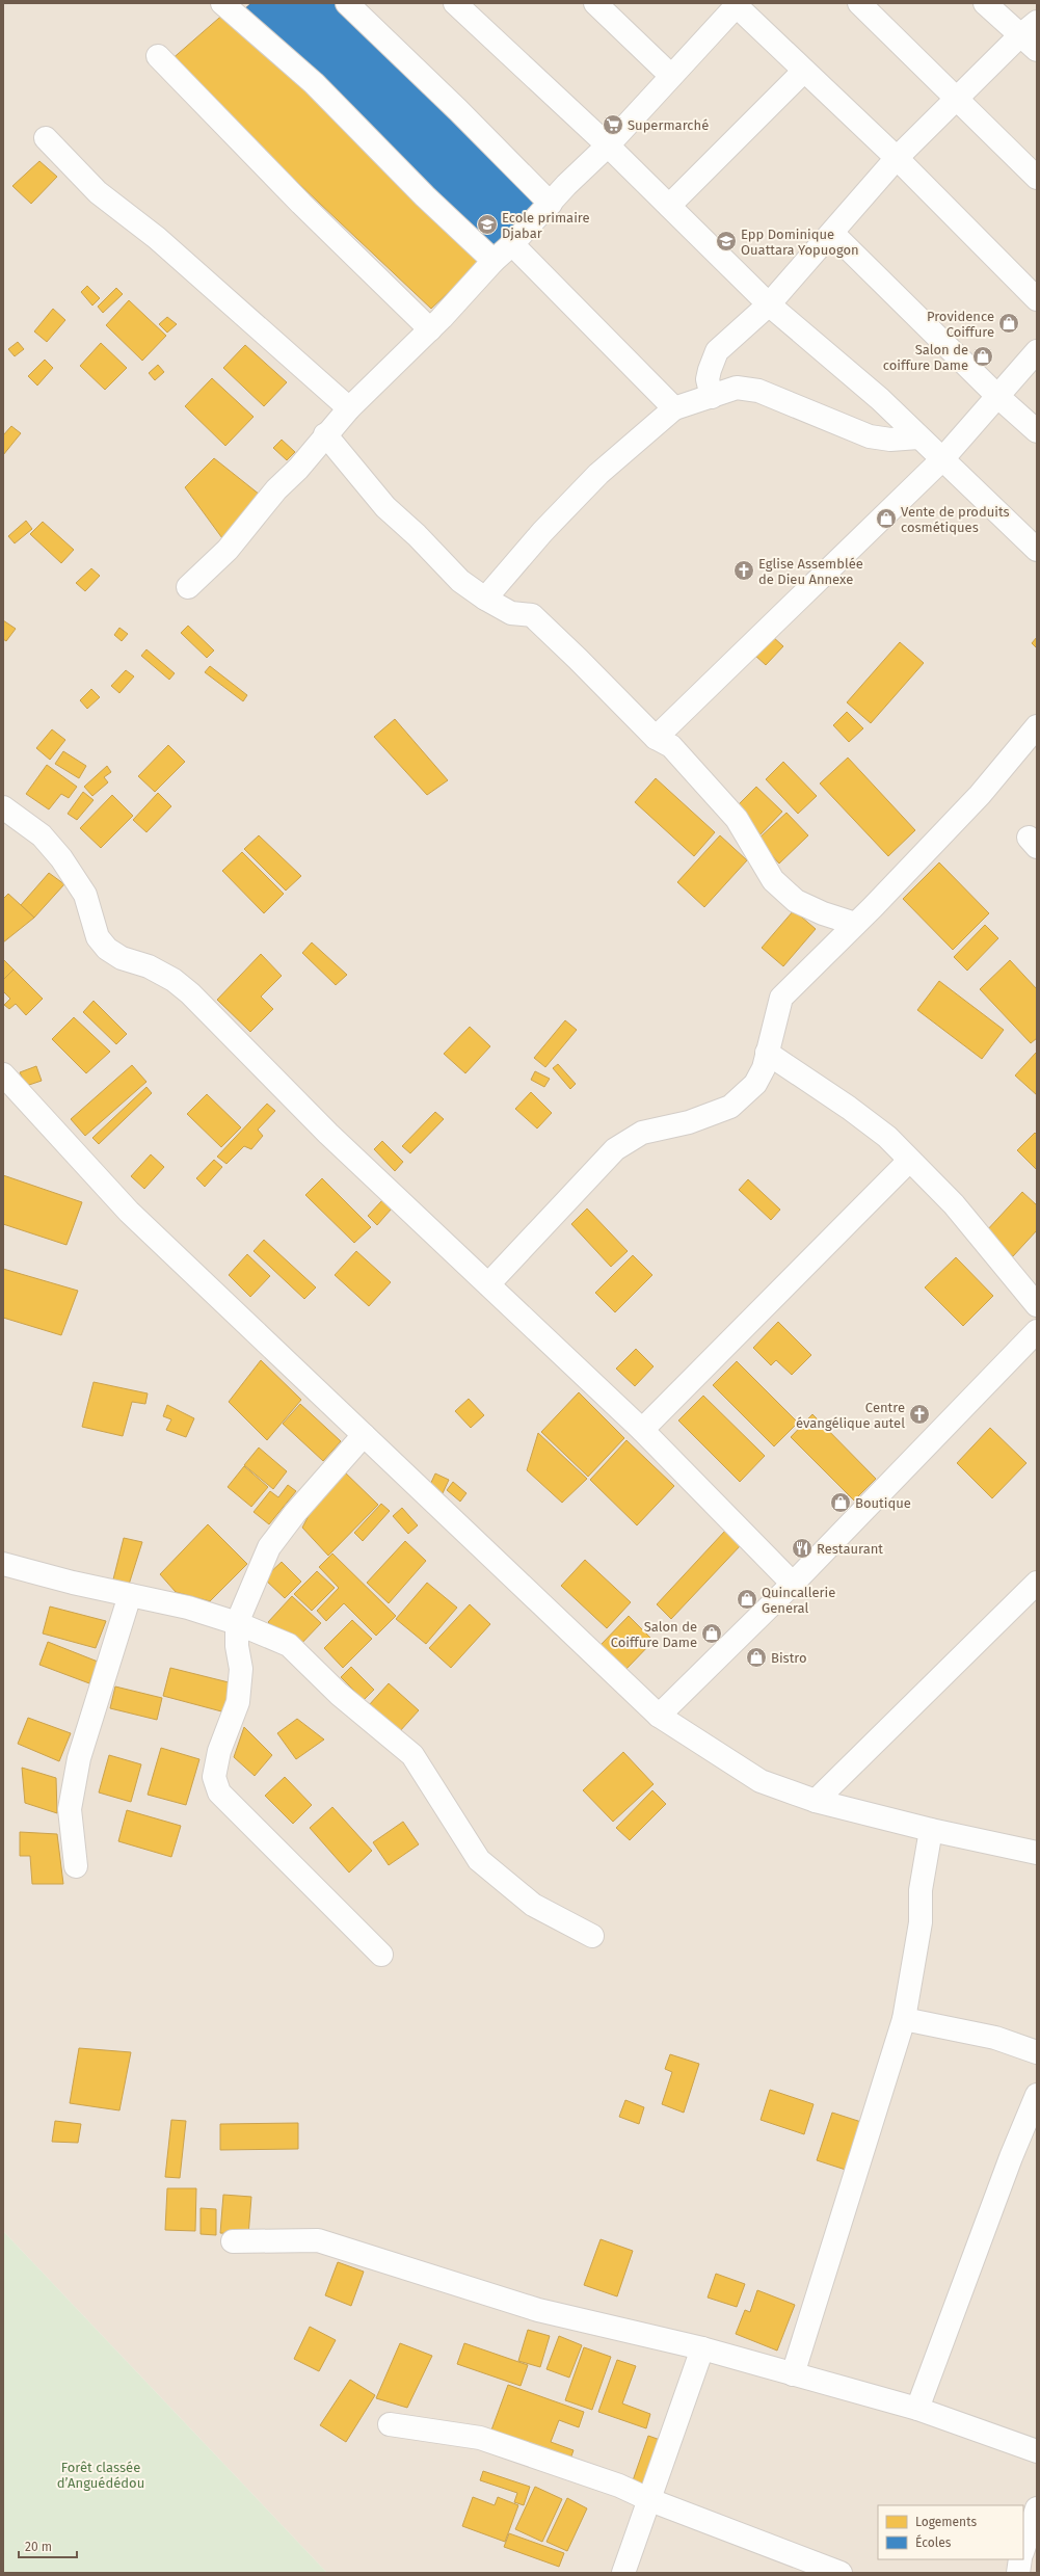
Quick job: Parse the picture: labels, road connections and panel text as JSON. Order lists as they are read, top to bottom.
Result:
{
  "parks": ["Forêt classée d’Anguédédou"],
  "places": {
    "supermarket": ["Supermarché"],
    "school or university": ["Ecole primaire Djabar", "Epp Dominique Ouattara Yopuogon"],
    "shop": [
      "Providence Coiffure",
      "Salon de coiffure Dame",
      "Vente de produits cosmétiques",
      "Boutique",
      "Quincallerie General",
      "Salon de Coiffure Dame",
      "Bistro"
    ],
    "church": ["Eglise Assemblée de Dieu Annexe", "Centre évangélique autel"],
    "restaurant": ["Restaurant"]
  },
  "legend": ["Logements", "Écoles"],
  "scale_bar": "20 m"
}
